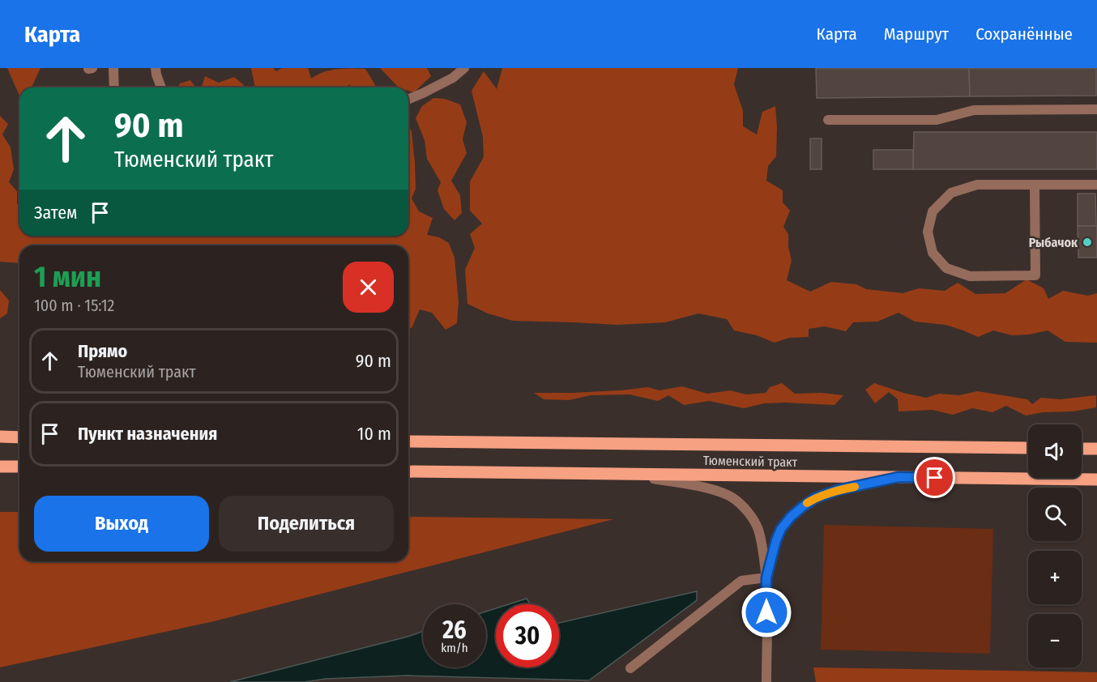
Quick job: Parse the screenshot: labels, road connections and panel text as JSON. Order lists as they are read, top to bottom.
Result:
{
  "streets": {
    "main road": ["Тюменский тракт"]
  },
  "places": ["Рыбачок"],
  "page": {
    "header": "Карта",
    "nav": ["Карта", "Маршрут", "Сохранённые"],
    "turn": ["90 m", "Тюменский тракт"],
    "then": "Затем",
    "heading": ["1 мин", "100 m · 15:12"],
    "list": [
      {
        "name": "Прямо",
        "note": "Тюменский тракт",
        "value": "90 m"
      },
      {
        "name": "Пункт назначения",
        "value": "10 m"
      }
    ],
    "map_buttons": ["+", "−"],
    "buttons": ["Выход", "Поделиться"],
    "speed": "26 km/h",
    "limit": "30"
  }
}
